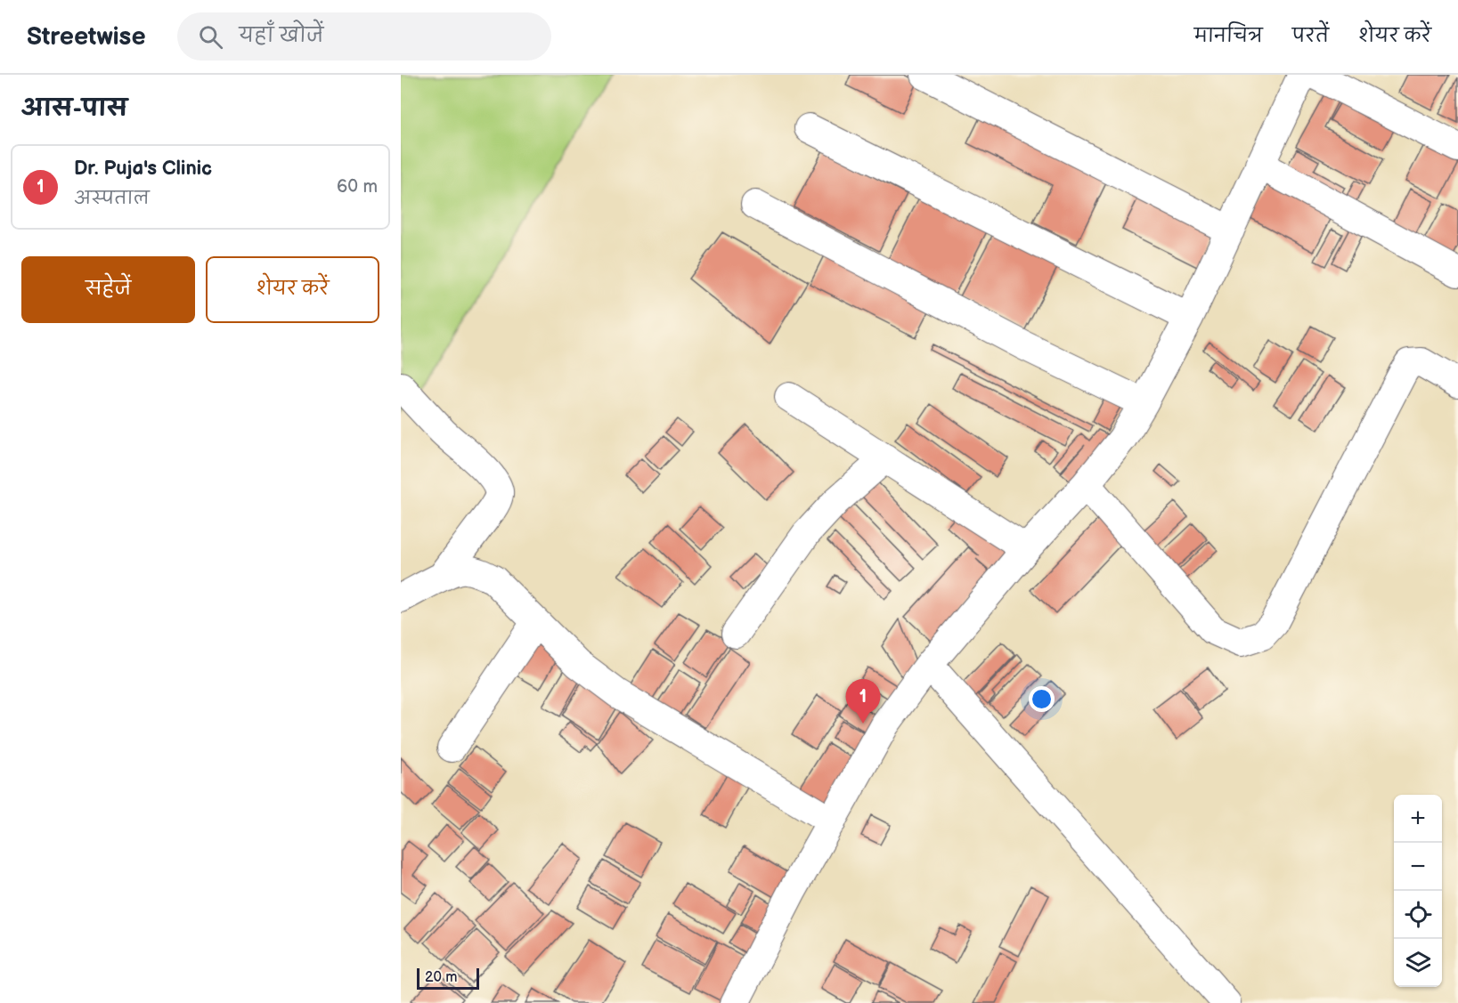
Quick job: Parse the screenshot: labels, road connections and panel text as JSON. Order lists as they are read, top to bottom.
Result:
{
  "scale_bar": "20 m",
  "page": {
    "header": "Streetwise",
    "search": "यहाँ खोजें",
    "nav": ["मानचित्र", "परतें", "शेयर करें"],
    "heading": "आस-पास",
    "list": [
      {
        "mark": "1",
        "name": "Dr. Puja's Clinic",
        "note": "अस्पताल",
        "value": "60 m"
      }
    ],
    "buttons": ["सहेजें", "शेयर करें"],
    "pins": "1",
    "map_buttons": ["+", "−"],
    "scale": "20 m"
  }
}
